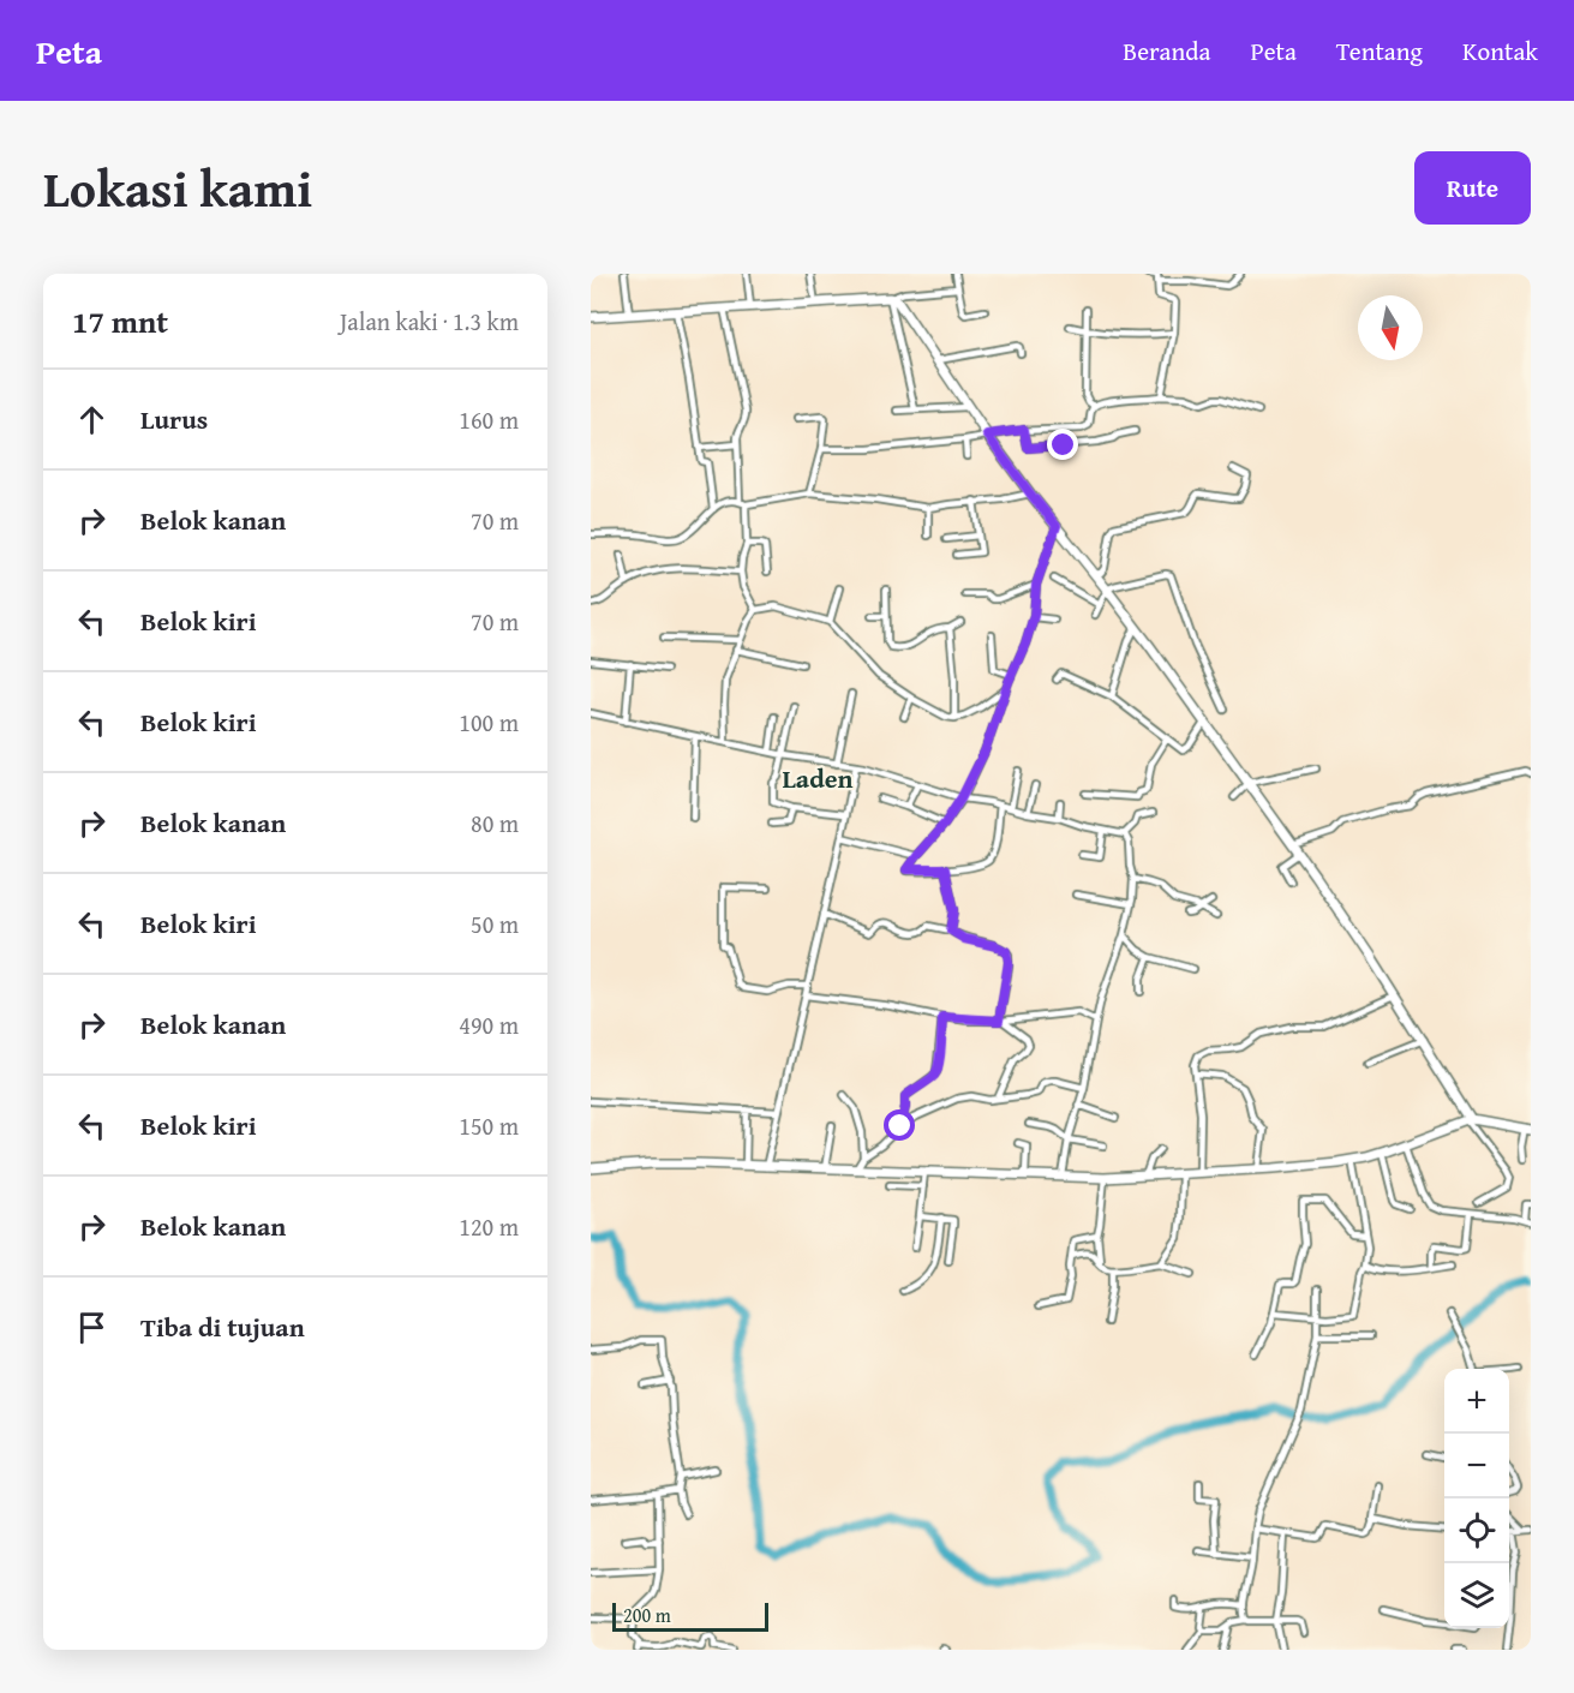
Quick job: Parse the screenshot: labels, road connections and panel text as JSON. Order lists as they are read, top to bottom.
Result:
{
  "districts": ["Laden"],
  "scale_bar": "200 m",
  "north": "bottom",
  "page": {
    "header": "Peta",
    "nav": [
      "Beranda",
      "Peta",
      "Tentang",
      "Kontak"
    ],
    "title": "Lokasi kami",
    "buttons": "Rute",
    "heading": ["17 mnt", "Jalan kaki · 1.3 km"],
    "list": [
      ["Lurus", "160 m"],
      ["Belok kanan", "70 m"],
      ["Belok kiri", "70 m"],
      ["Belok kiri", "100 m"],
      ["Belok kanan", "80 m"],
      ["Belok kiri", "50 m"],
      ["Belok kanan", "490 m"],
      ["Belok kiri", "150 m"],
      ["Belok kanan", "120 m"],
      "Tiba di tujuan"
    ],
    "map_buttons": ["+", "−"],
    "scale": "200 m"
  }
}
